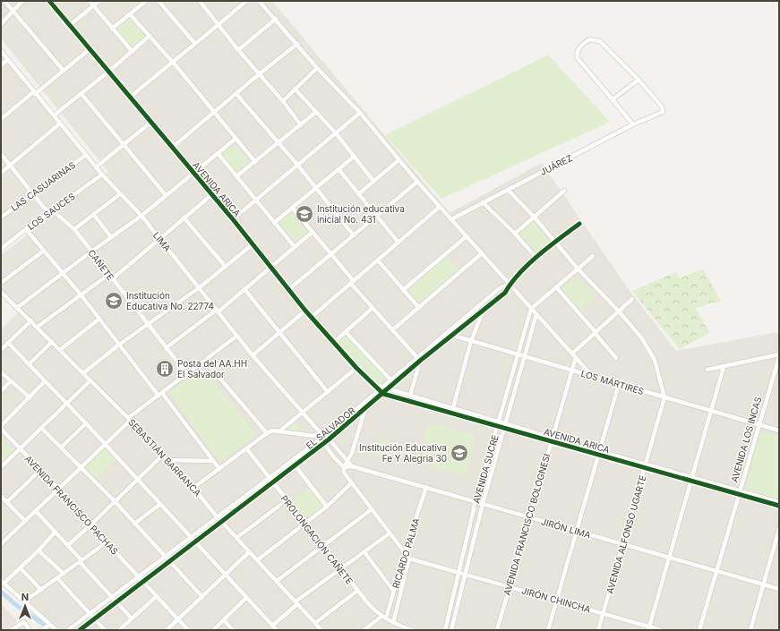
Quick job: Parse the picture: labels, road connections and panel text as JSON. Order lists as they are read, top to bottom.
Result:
{
  "streets": {
    "street": [
      "JUÁREZ",
      "LAS CASUARINAS",
      "AVENIDA ARICA",
      "LOS SAUCES",
      "LIMA",
      "CAÑETE",
      "LOS MÁRTIRES",
      "EL SALVADOR",
      "AVENIDA LOS INCAS",
      "SEBASTIÁN BARRANCA",
      "AVENIDA SUCRE",
      "AVENIDA FRANCISCO PACHAS",
      "AVENIDA FRANCISCO BOLOGNESI",
      "JIRÓN LIMA",
      "AVENIDA ALFONSO UGARTE",
      "PROLONGACIÓN CAÑETE",
      "RICARDO PALMA",
      "JIRÓN CHINCHA"
    ]
  },
  "crossings": [
    ["LAS CASUARINAS", "LIMA"],
    ["LAS CASUARINAS", "CAÑETE"],
    ["AVENIDA ARICA", "EL SALVADOR"],
    ["AVENIDA ARICA", "AVENIDA LOS INCAS"],
    ["AVENIDA ARICA", "AVENIDA SUCRE"],
    ["AVENIDA ARICA", "AVENIDA FRANCISCO BOLOGNESI"],
    ["AVENIDA ARICA", "AVENIDA ALFONSO UGARTE"],
    ["LOS SAUCES", "LIMA"],
    ["LOS SAUCES", "CAÑETE"],
    ["LOS MÁRTIRES", "EL SALVADOR"],
    ["LOS MÁRTIRES", "AVENIDA LOS INCAS"],
    ["LOS MÁRTIRES", "AVENIDA SUCRE"],
    ["LOS MÁRTIRES", "AVENIDA FRANCISCO BOLOGNESI"],
    ["LOS MÁRTIRES", "AVENIDA ALFONSO UGARTE"],
    ["EL SALVADOR", "SEBASTIÁN BARRANCA"],
    ["EL SALVADOR", "AVENIDA FRANCISCO PACHAS"],
    ["EL SALVADOR", "PROLONGACIÓN CAÑETE"],
    ["AVENIDA LOS INCAS", "JIRÓN LIMA"],
    ["AVENIDA SUCRE", "JIRÓN LIMA"],
    ["AVENIDA SUCRE", "JIRÓN CHINCHA"],
    ["AVENIDA FRANCISCO BOLOGNESI", "JIRÓN LIMA"],
    ["AVENIDA FRANCISCO BOLOGNESI", "JIRÓN CHINCHA"],
    ["JIRÓN LIMA", "AVENIDA ALFONSO UGARTE"],
    ["JIRÓN LIMA", "RICARDO PALMA"],
    ["AVENIDA ALFONSO UGARTE", "JIRÓN CHINCHA"],
    ["PROLONGACIÓN CAÑETE", "RICARDO PALMA"],
    ["RICARDO PALMA", "JIRÓN CHINCHA"]
  ],
  "places": {
    "school or university": ["Institución educativa inicial No. 431", "Institución Educativa No. 22774", "Institución Educativa Fe Y Alegria 30"],
    "building": ["Posta del AA.HH El Salvador"]
  },
  "north": "top"
}
